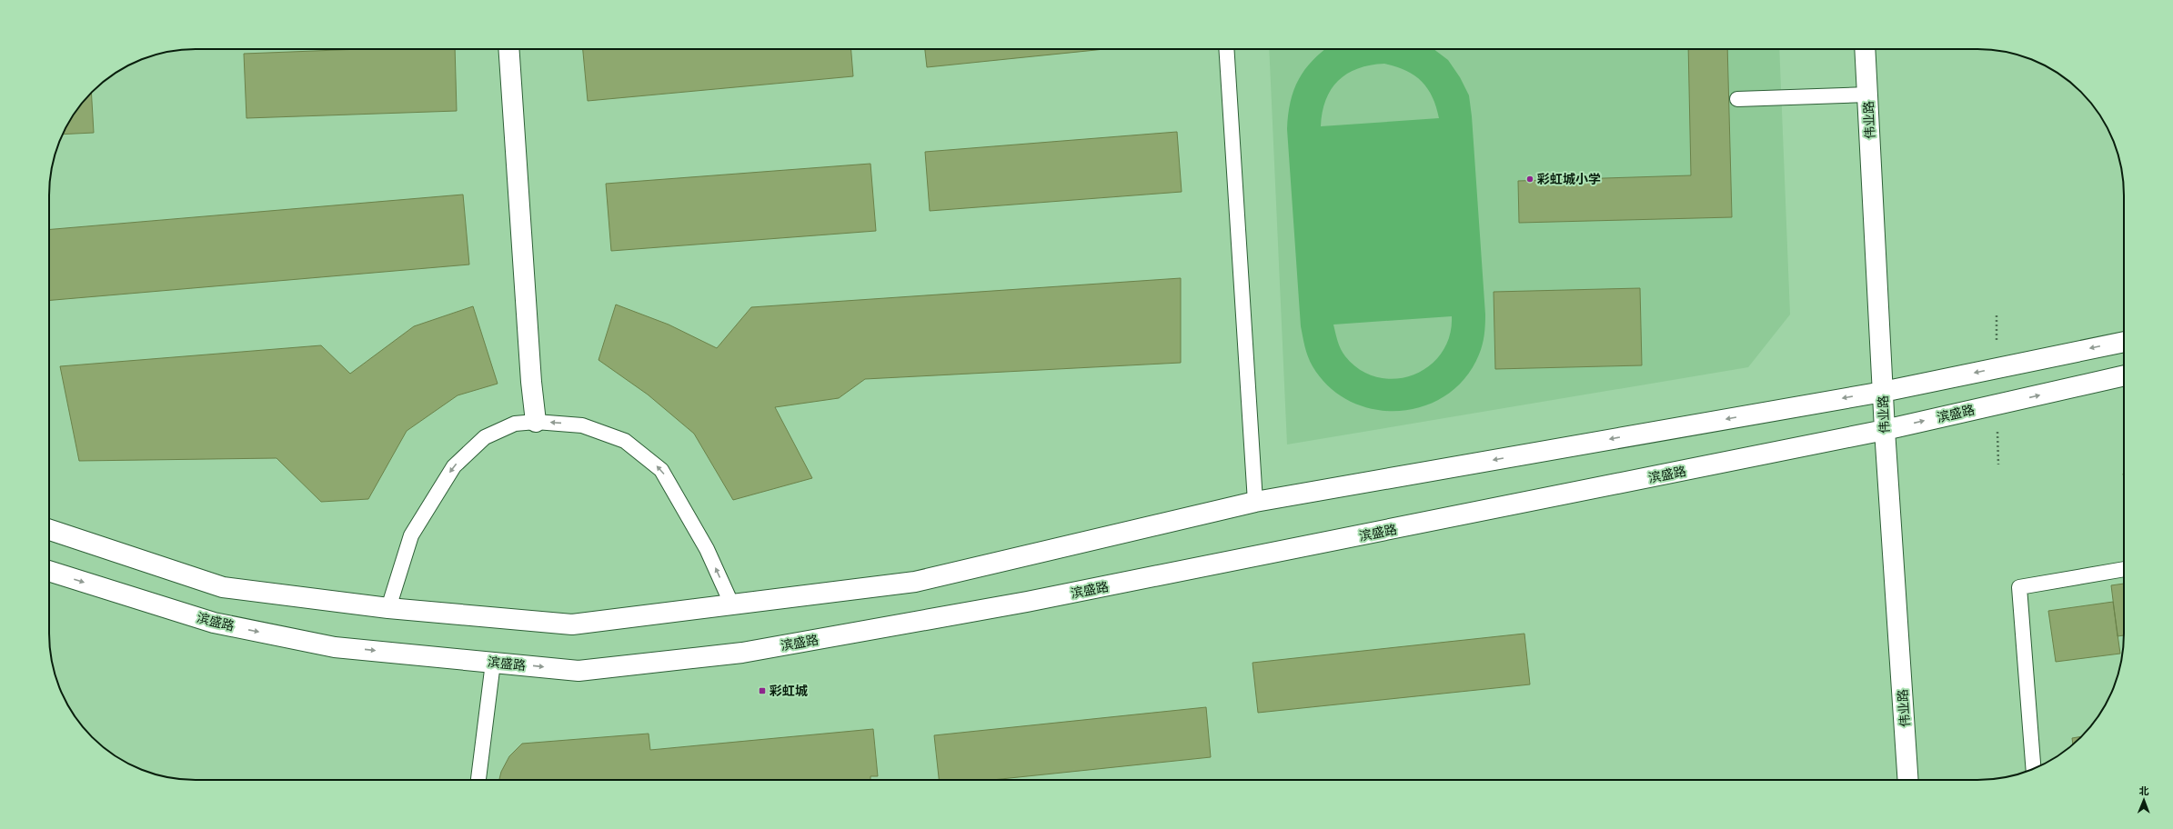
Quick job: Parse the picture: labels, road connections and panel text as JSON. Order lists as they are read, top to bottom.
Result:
{
  "streets": {
    "main road": ["伟业路", "滨盛路"]
  },
  "crossings": [
    ["伟业路", "滨盛路"]
  ],
  "places": {
    "other": ["彩虹城小学"],
    "transit": ["彩虹城"]
  },
  "north": "top"
}
